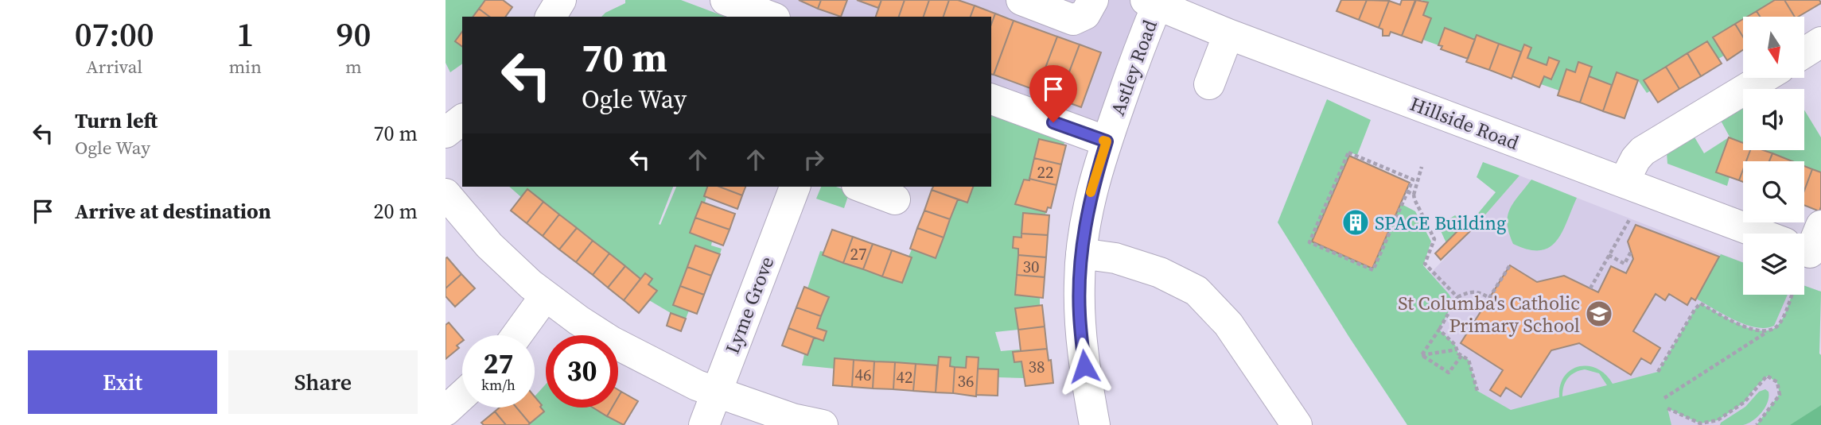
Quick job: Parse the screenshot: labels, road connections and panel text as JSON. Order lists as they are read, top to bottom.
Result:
{
  "streets": {
    "street": ["Astley Road", "Hillside Road", "Lyme Grove"]
  },
  "crossings": [
    ["Astley Road", "Hillside Road"]
  ],
  "places": {
    "building": ["SPACE Building"],
    "school or university": ["St Columba's Catholic Primary School"]
  },
  "house_numbers": [
    "22",
    "27",
    "30",
    "38",
    "46",
    "42",
    "36"
  ],
  "north": "bottom",
  "page": {
    "eta": [
      "07:00",
      "Arrival",
      "1",
      "min",
      "90",
      "m"
    ],
    "turn": ["70 m", "Ogle Way"],
    "list": [
      {
        "name": "Turn left",
        "note": "Ogle Way",
        "value": "70 m"
      },
      {
        "name": "Arrive at destination",
        "value": "20 m"
      }
    ],
    "speed": "27 km/h",
    "limit": "30",
    "buttons": ["Exit", "Share"]
  }
}
